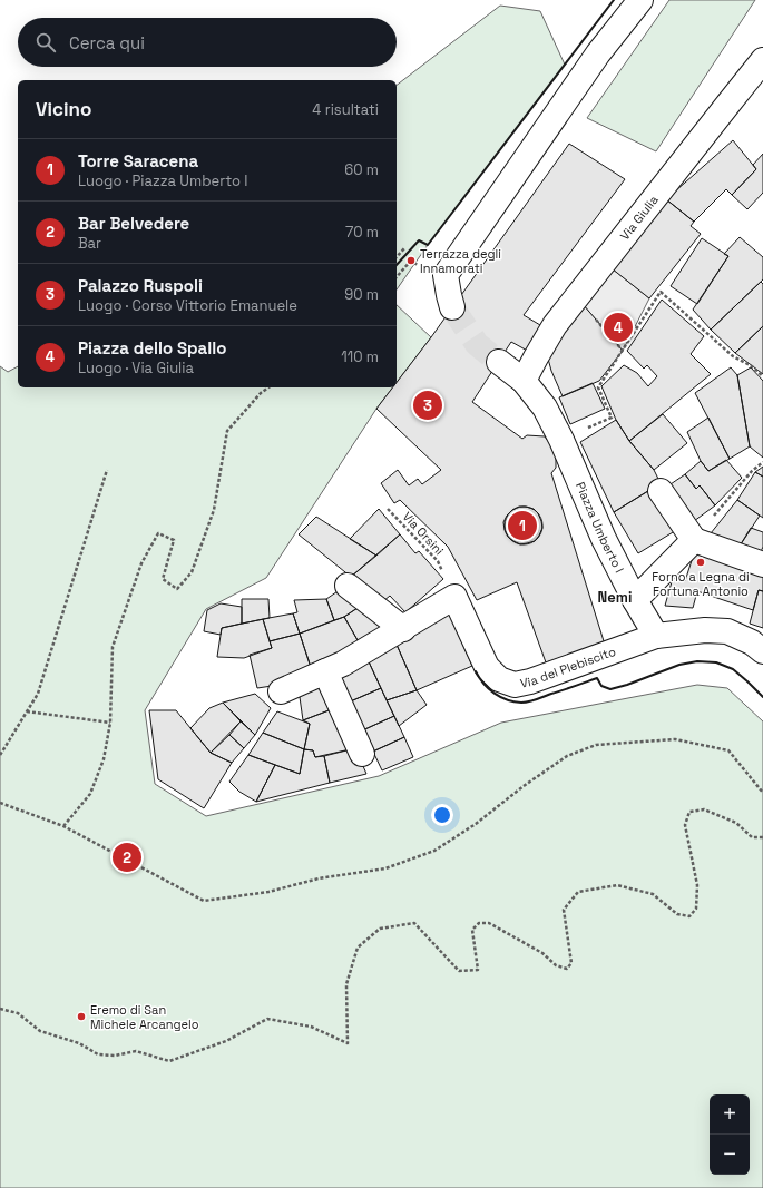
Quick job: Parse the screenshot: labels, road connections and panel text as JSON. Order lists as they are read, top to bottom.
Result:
{
  "streets": {
    "street": ["Via Giulia", "Piazza Umberto I", "Via del Plebiscito"],
    "path": ["Via Orsini"]
  },
  "crossings": [
    ["Via Giulia", "Piazza Umberto I"],
    ["Piazza Umberto I", "Via del Plebiscito"],
    ["Via Orsini", "Via del Plebiscito"]
  ],
  "districts": ["Nemi"],
  "places": ["Terrazza degli Innamorati", "Forno a Legna di Fortuna Antonio", "Eremo di San Michele Arcangelo"],
  "page": {
    "search": "Cerca qui",
    "heading": ["Vicino", "4 risultati"],
    "list": [
      {
        "mark": "1",
        "name": "Torre Saracena",
        "note": "Luogo · Piazza Umberto I",
        "value": "60 m"
      },
      {
        "mark": "2",
        "name": "Bar Belvedere",
        "note": "Bar",
        "value": "70 m"
      },
      {
        "mark": "3",
        "name": "Palazzo Ruspoli",
        "note": "Luogo · Corso Vittorio Emanuele",
        "value": "90 m"
      },
      {
        "mark": "4",
        "name": "Piazza dello Spallo",
        "note": "Luogo · Via Giulia",
        "value": "110 m"
      }
    ],
    "pins": [
      "4",
      "3",
      "1",
      "2"
    ],
    "map_buttons": ["+", "−"]
  }
}
